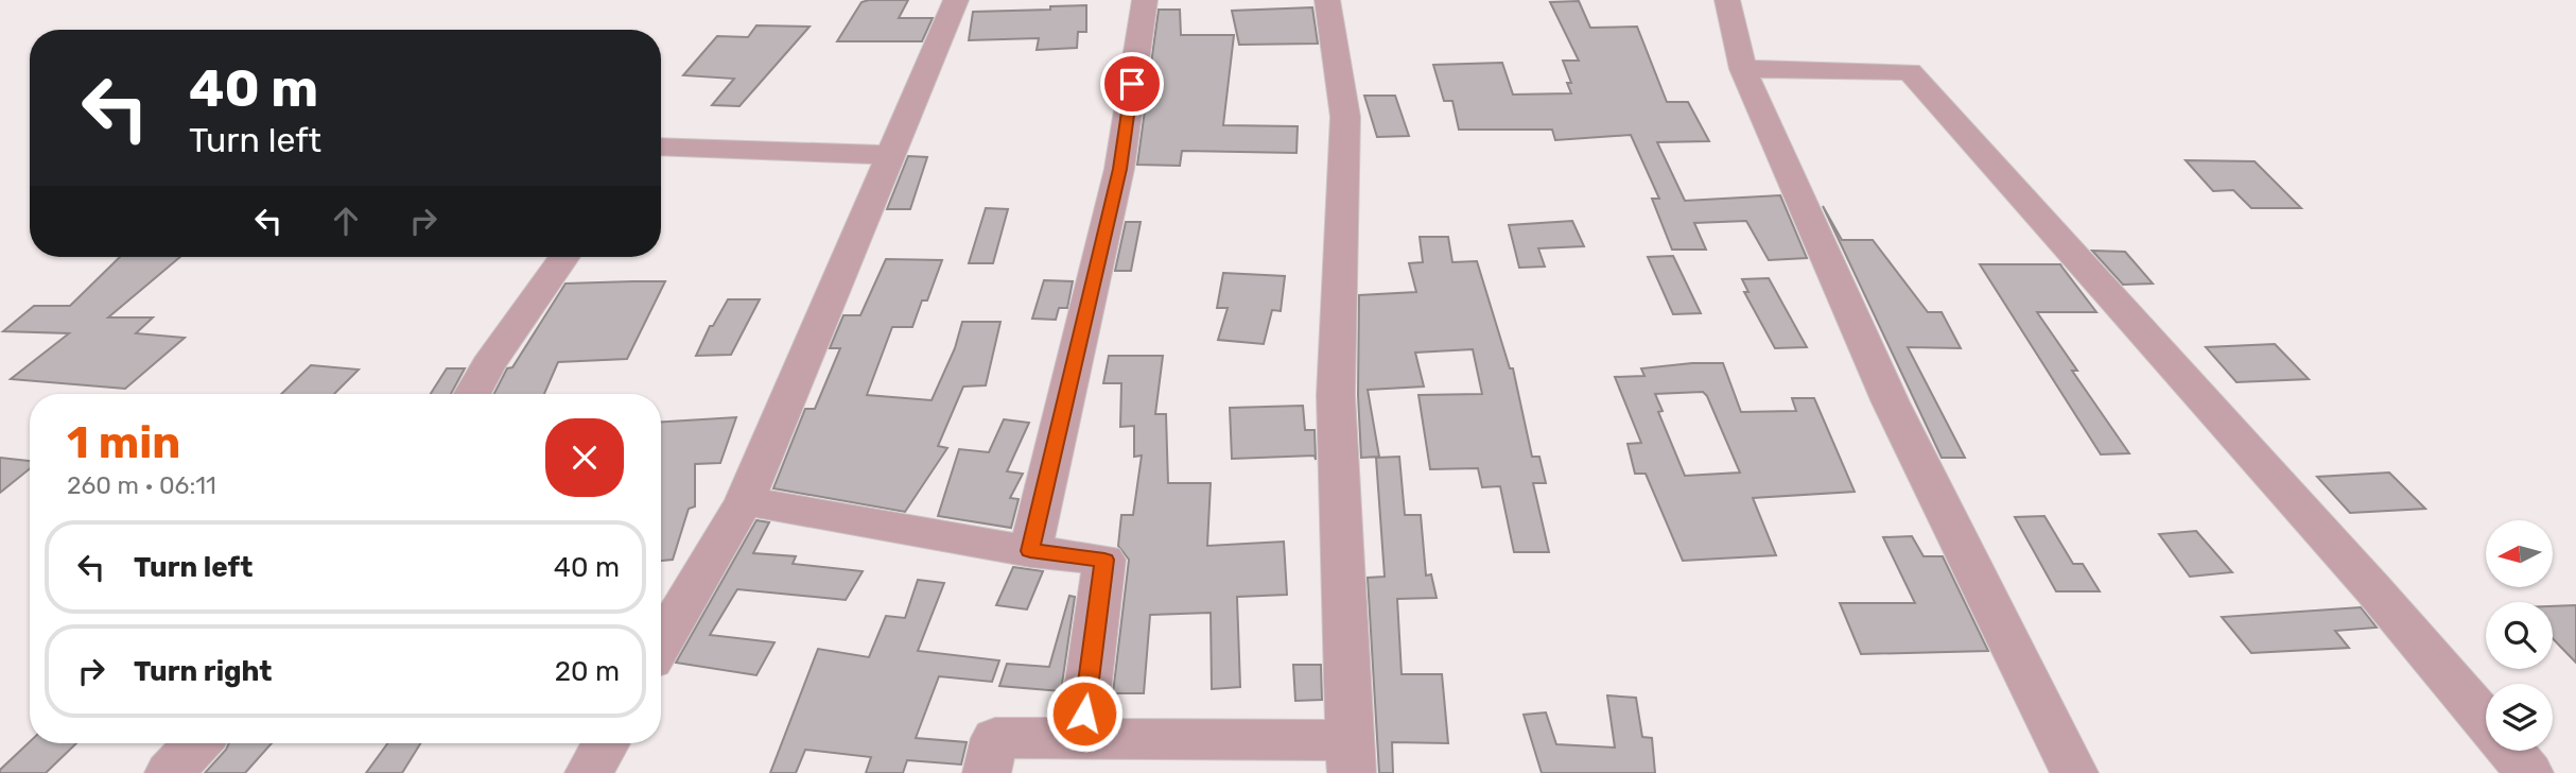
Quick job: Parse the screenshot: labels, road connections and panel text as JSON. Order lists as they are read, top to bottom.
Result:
{
  "north": "left",
  "page": {
    "turn": ["40 m", "Turn left"],
    "heading": ["1 min", "260 m · 06:11"],
    "list": [
      {
        "name": "Turn left",
        "value": "40 m"
      },
      {
        "name": "Turn right",
        "value": "20 m"
      }
    ]
  }
}
